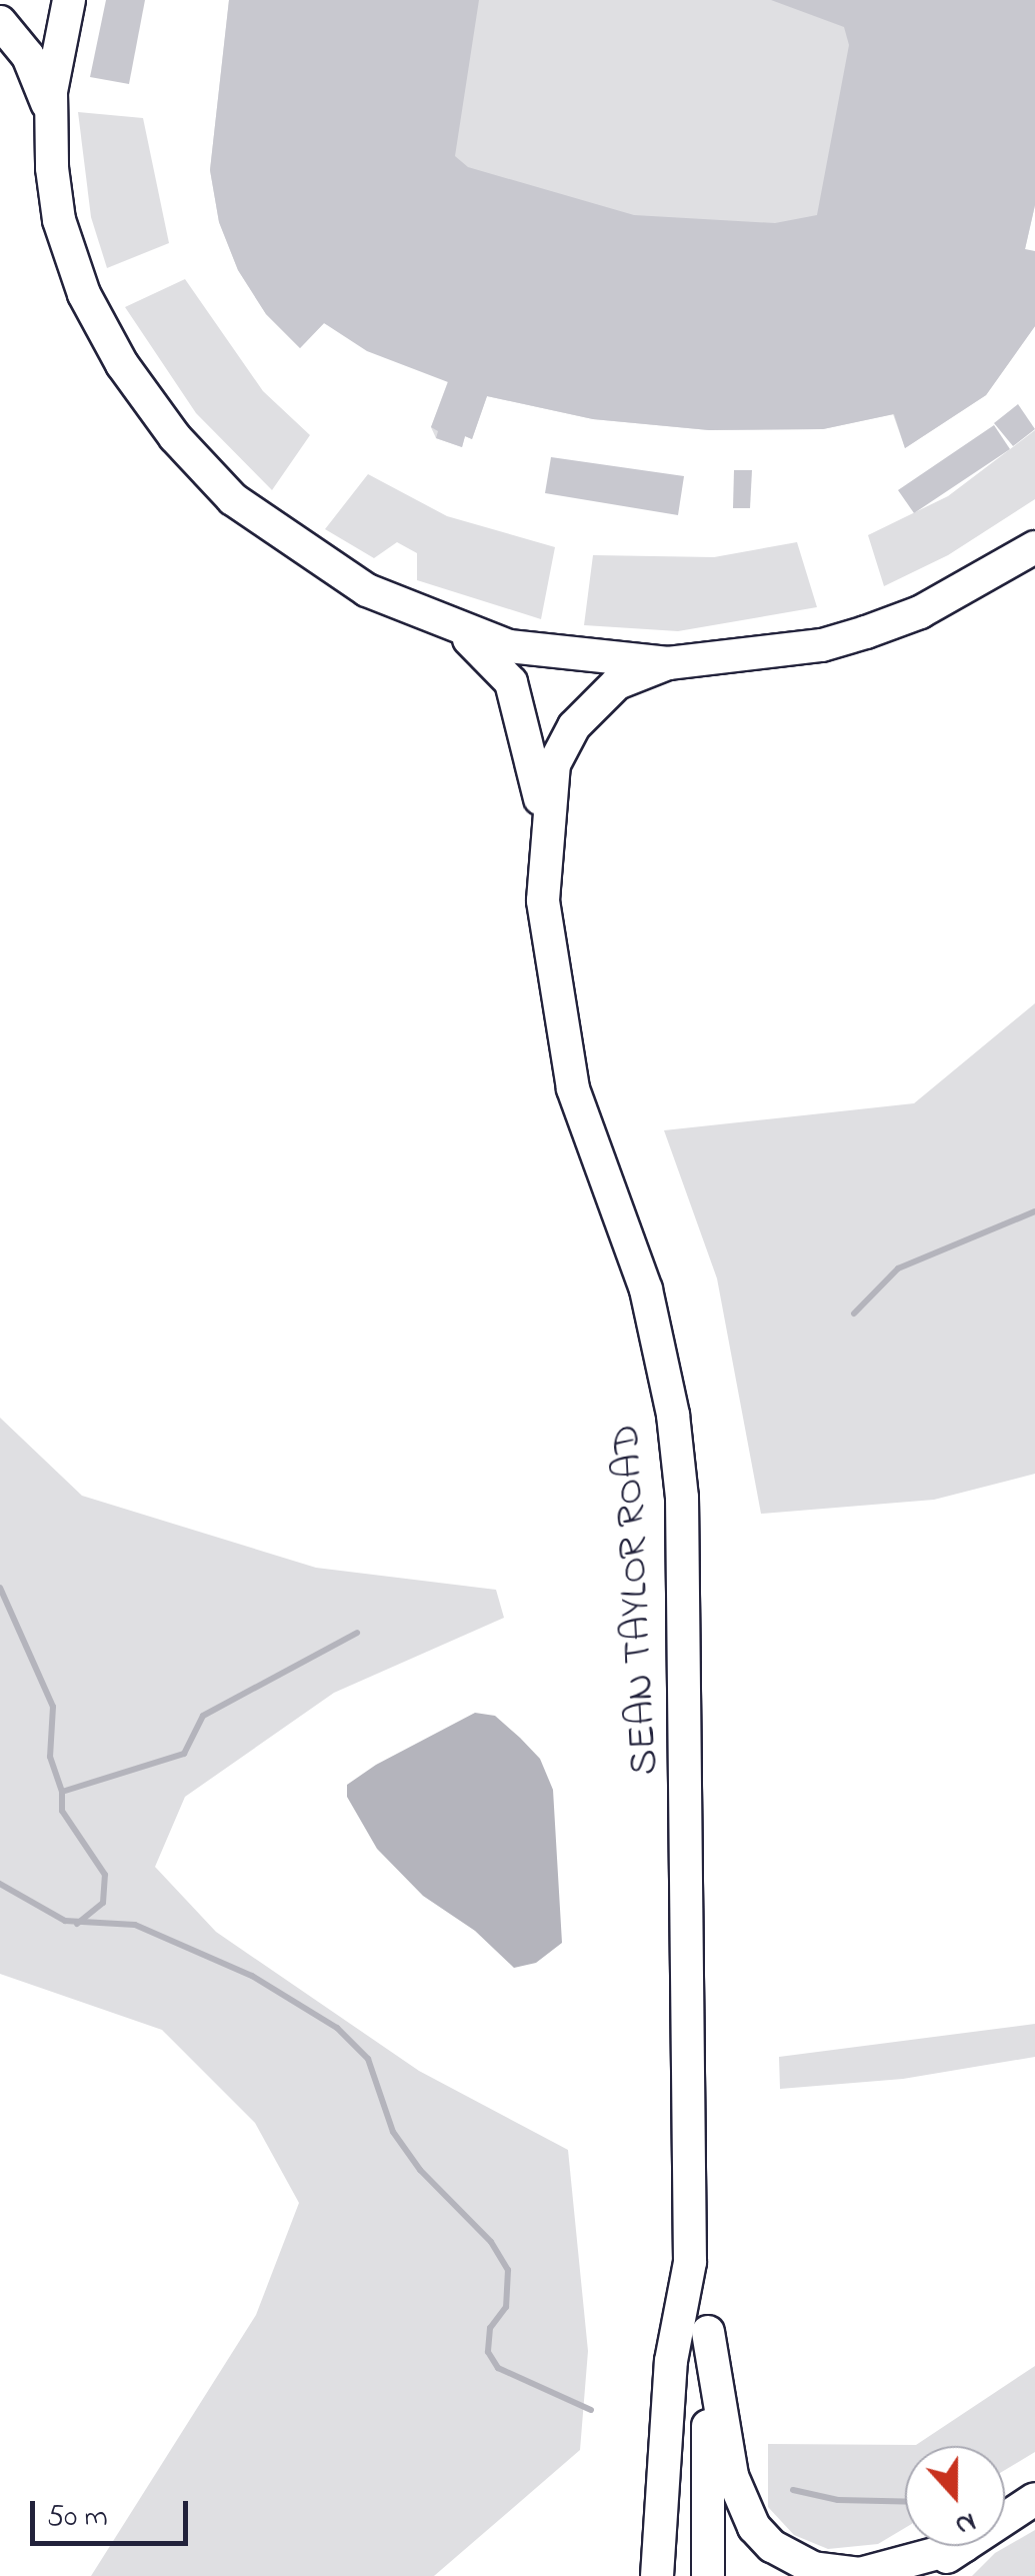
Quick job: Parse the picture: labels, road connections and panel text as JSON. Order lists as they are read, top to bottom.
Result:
{
  "streets": {
    "main road": ["SEAN TAYLOR ROAD"]
  },
  "scale_bar": "50 m",
  "north": "bottom"
}
